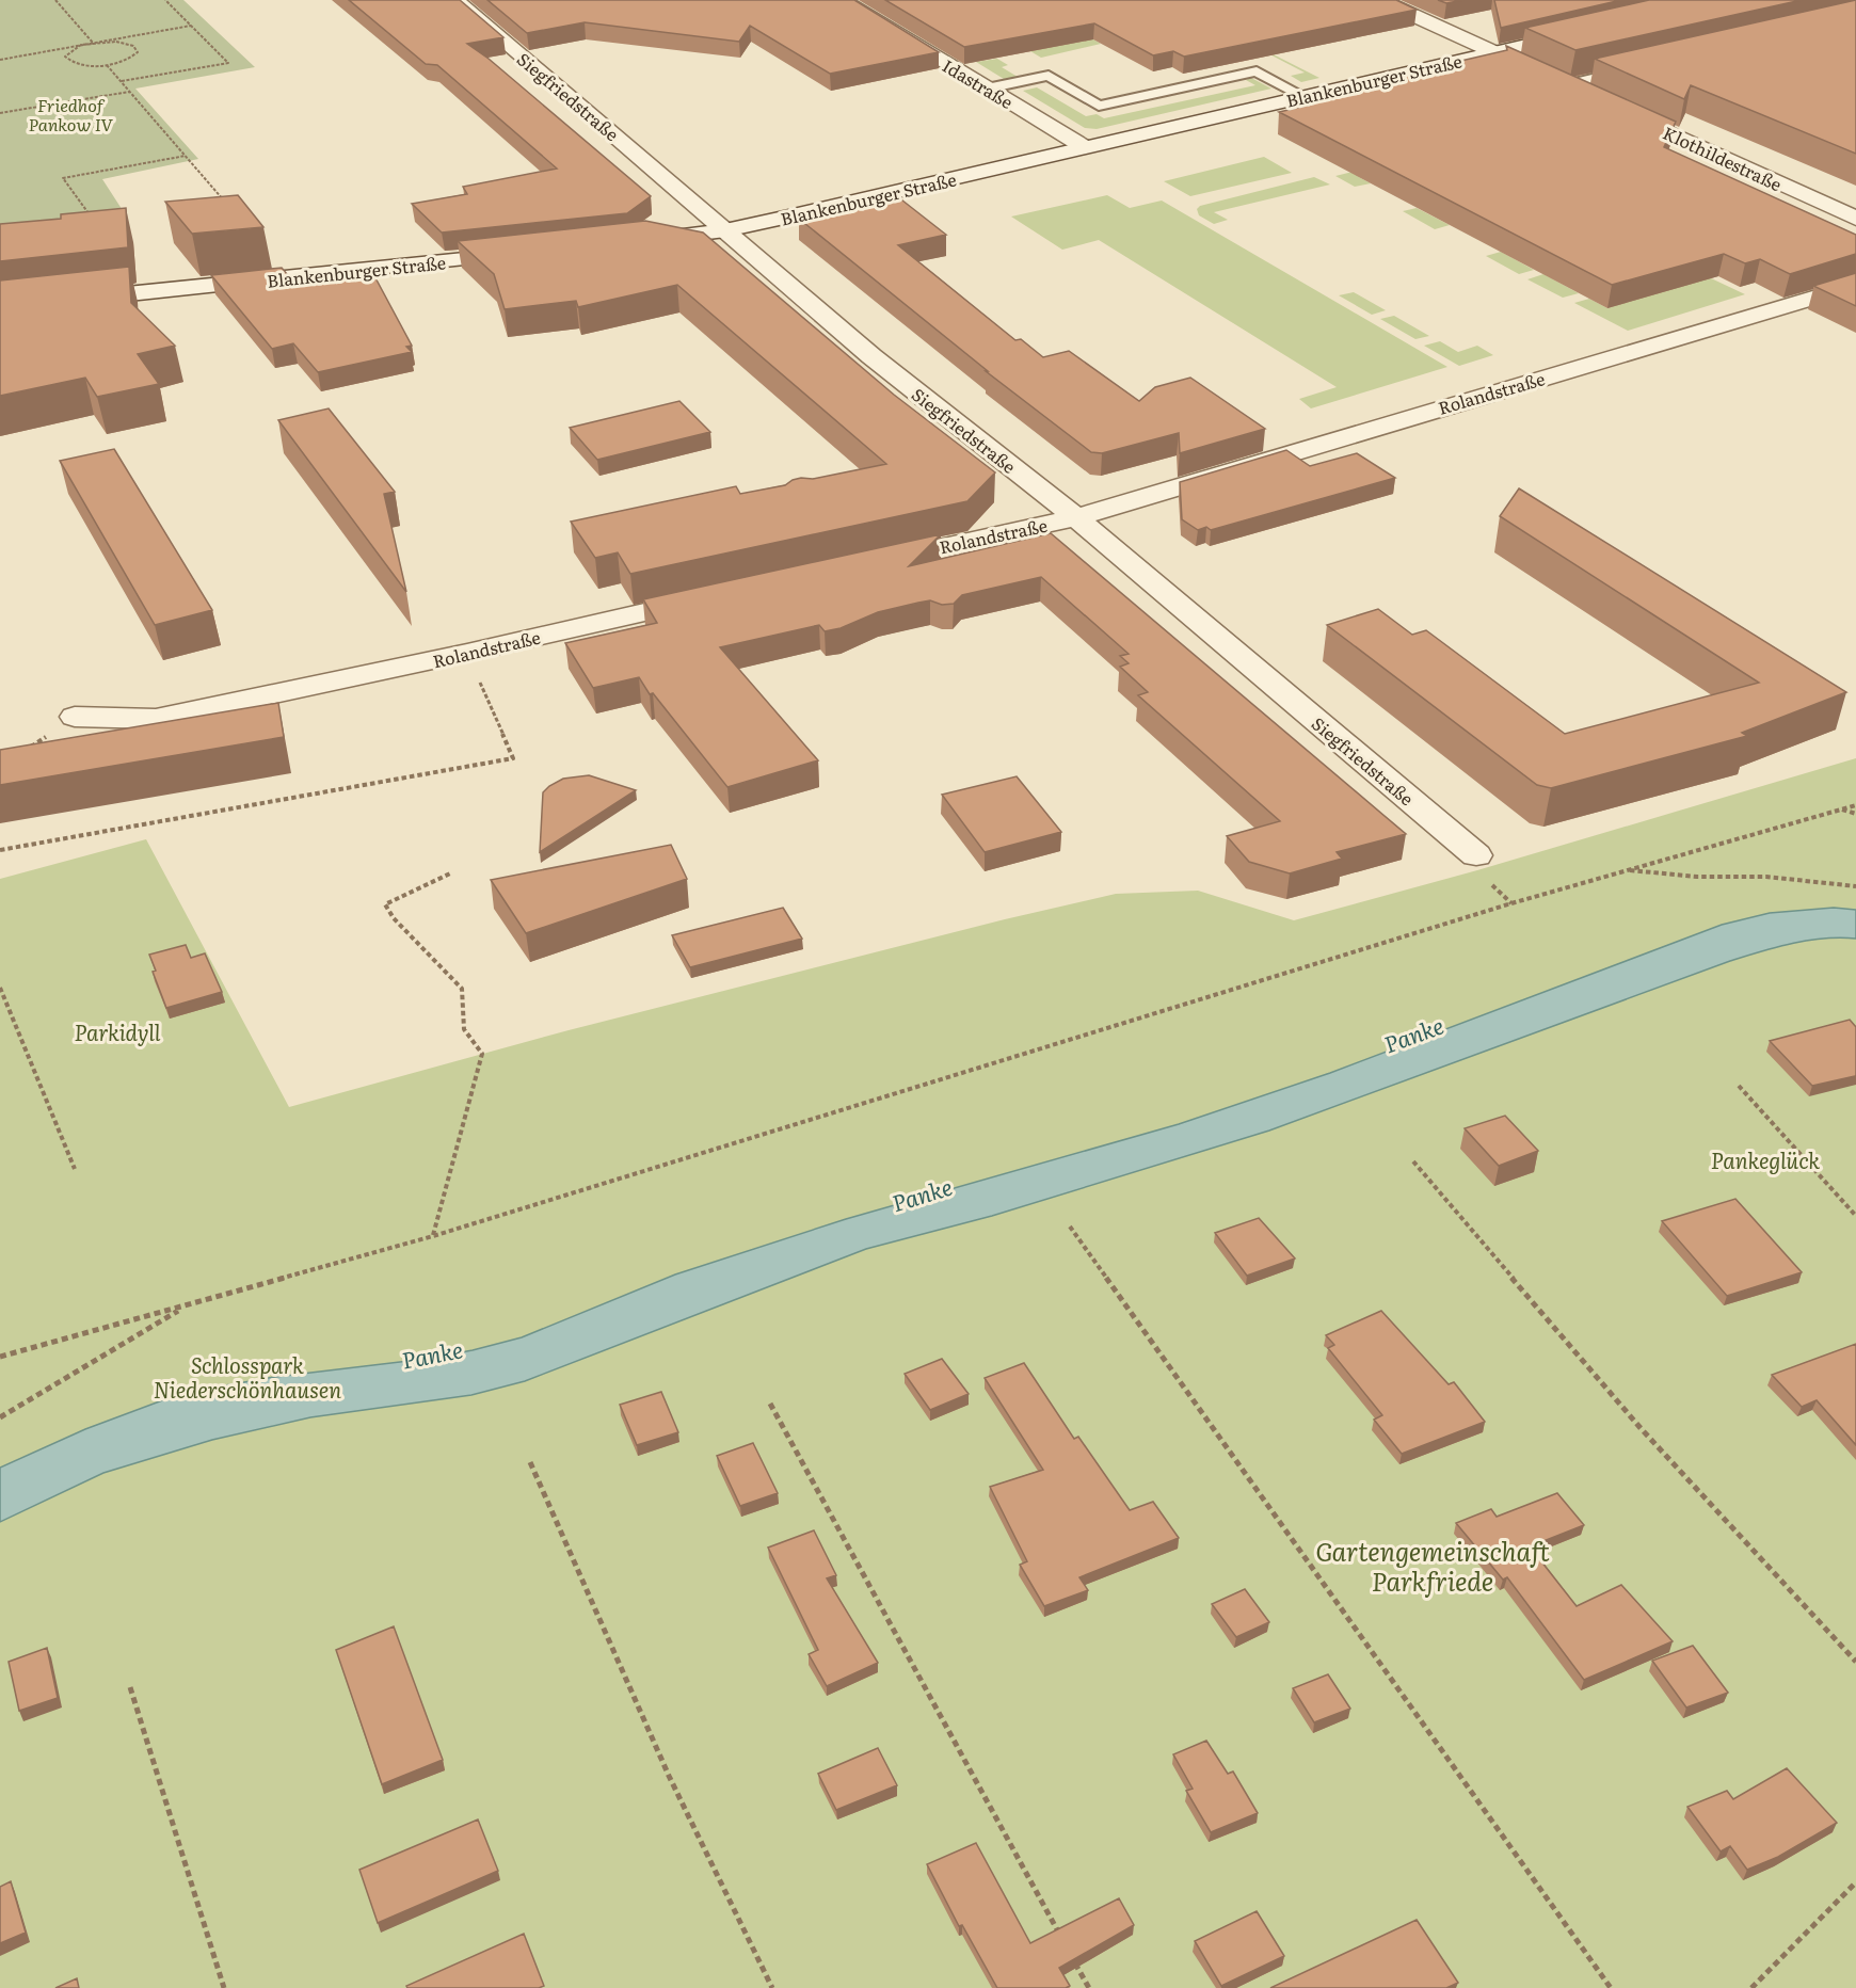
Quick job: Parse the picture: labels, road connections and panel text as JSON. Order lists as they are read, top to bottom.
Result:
{
  "streets": {
    "street": [
      "Blankenburger Straße",
      "Idastraße",
      "Siegfriedstraße",
      "Klothildestraße",
      "Rolandstraße"
    ]
  },
  "crossings": [
    ["Blankenburger Straße", "Idastraße"],
    ["Blankenburger Straße", "Siegfriedstraße"],
    ["Blankenburger Straße", "Klothildestraße"],
    ["Siegfriedstraße", "Rolandstraße"]
  ],
  "water": ["Panke"],
  "parks": [
    "Friedhof Pankow IV",
    "Parkidyll",
    "Pankeglück",
    "Schlosspark Niederschönhausen",
    "Gartengemeinschaft Parkfriede"
  ]
}
